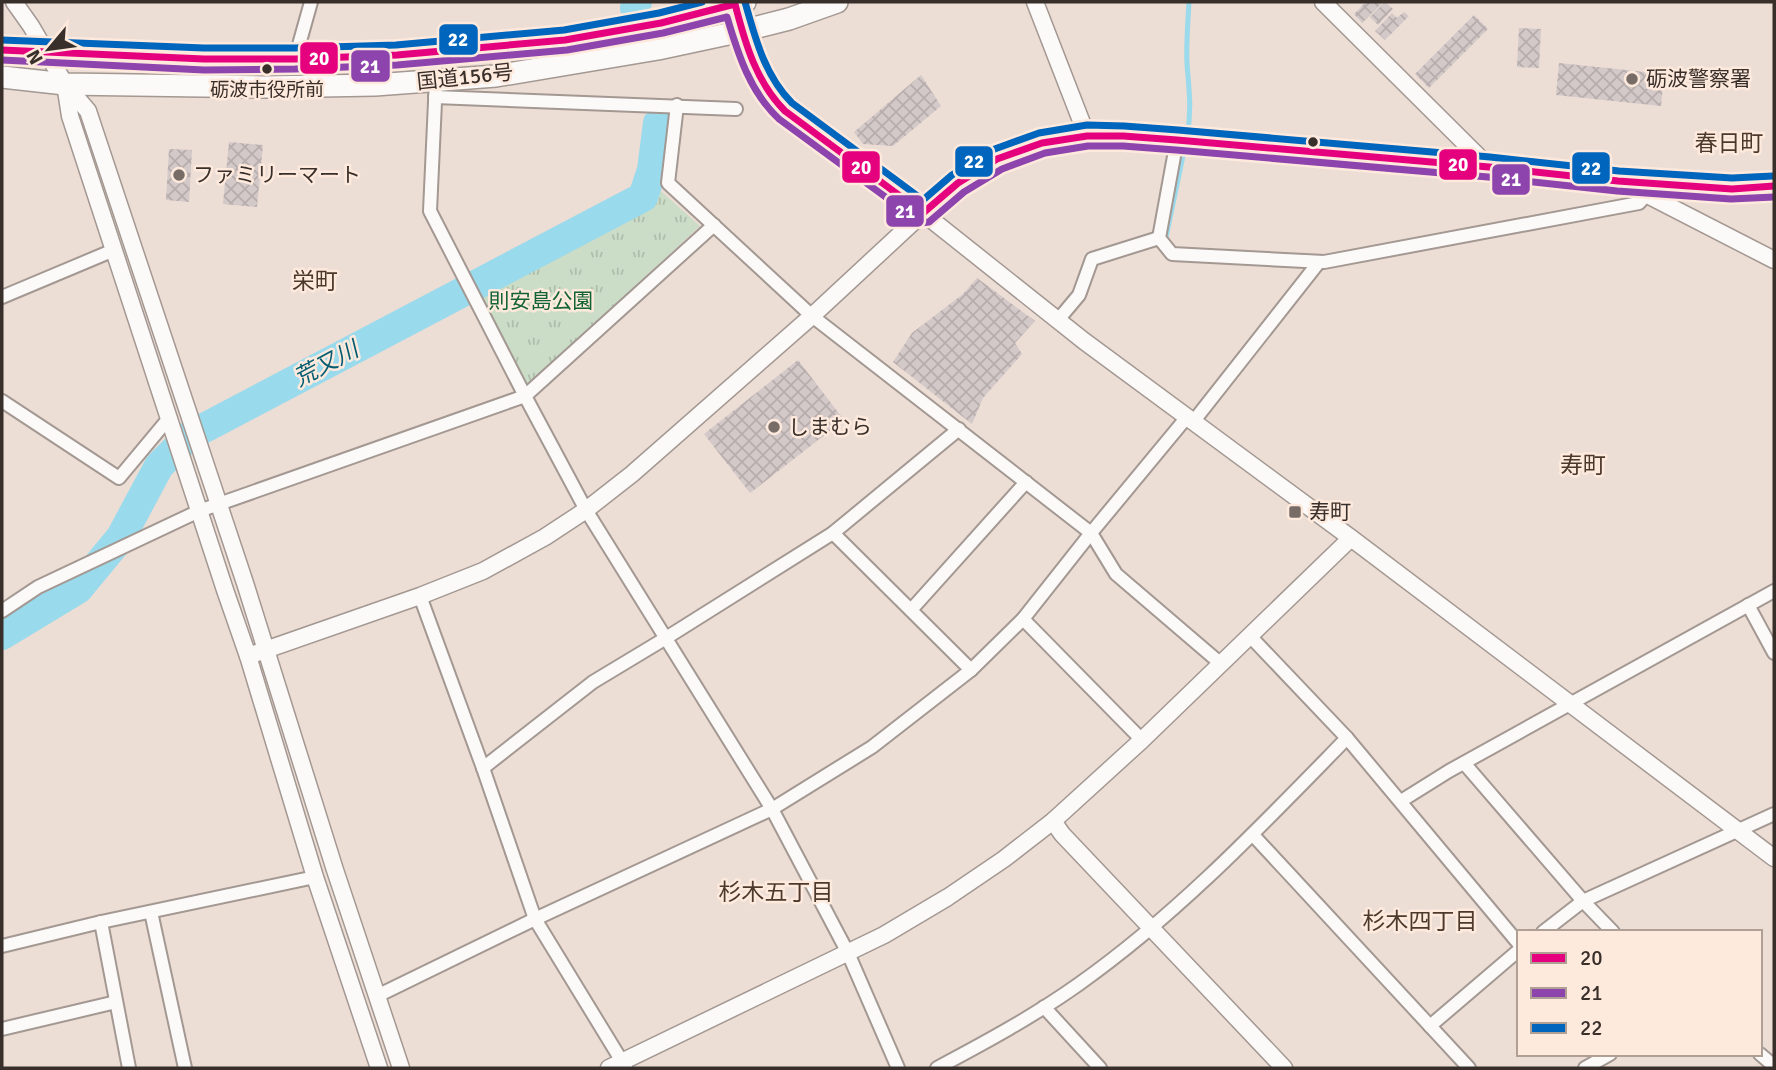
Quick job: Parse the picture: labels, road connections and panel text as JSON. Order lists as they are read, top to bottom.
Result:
{
  "streets": {
    "main road": ["国道156号"]
  },
  "districts": [
    "春日町",
    "栄町",
    "寿町",
    "杉木五丁目",
    "杉木四丁目"
  ],
  "water": ["荒又川"],
  "parks": ["則安島公園"],
  "places": {
    "other": [
      "砺波市役所前",
      "砺波警察署",
      "ファミリーマート",
      "しまむら"
    ],
    "transit": ["寿町"]
  },
  "lines": ["transit line 22", "transit line 20", "transit line 21"],
  "legend": ["20", "21", "22"],
  "north": "bottom left"
}
